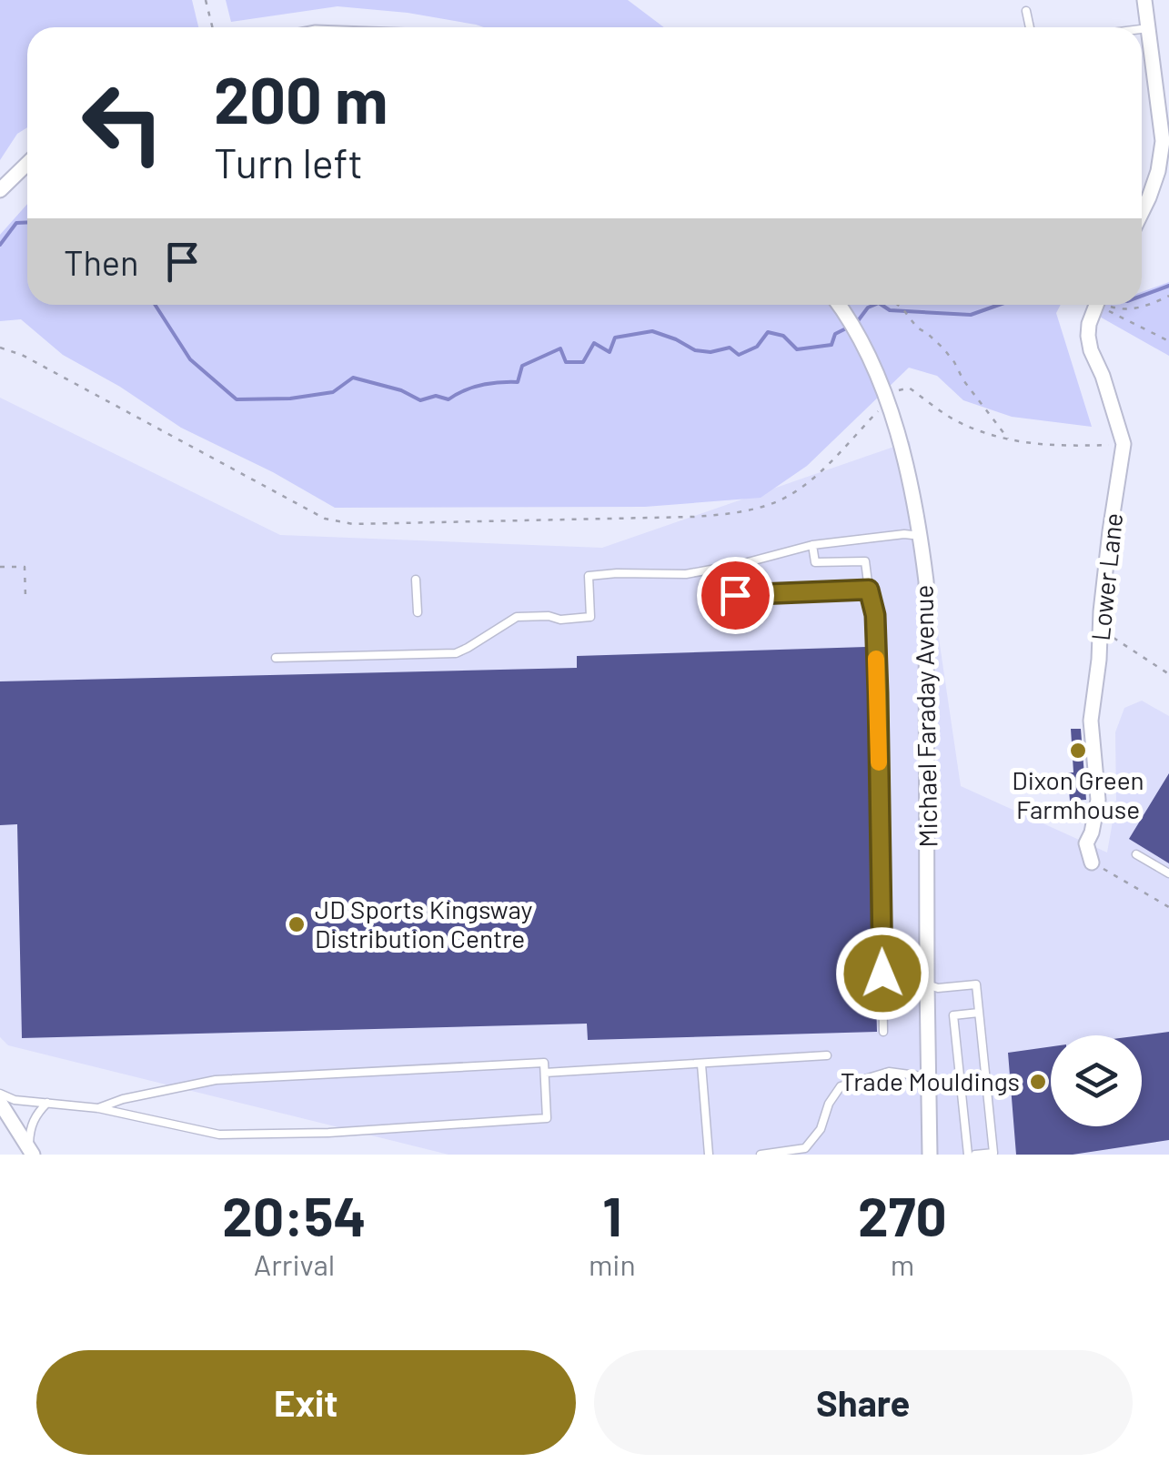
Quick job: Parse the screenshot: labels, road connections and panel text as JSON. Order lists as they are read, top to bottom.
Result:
{
  "streets": {
    "street": ["Lower Lane", "Michael Faraday Avenue"]
  },
  "places": ["Dixon Green Farmhouse", "JD Sports Kingsway Distribution Centre", "Trade Mouldings"],
  "page": {
    "turn": ["200 m", "Turn left"],
    "then": "Then",
    "eta": [
      "20:54",
      "Arrival",
      "1",
      "min",
      "270",
      "m"
    ],
    "buttons": ["Exit", "Share"]
  }
}
